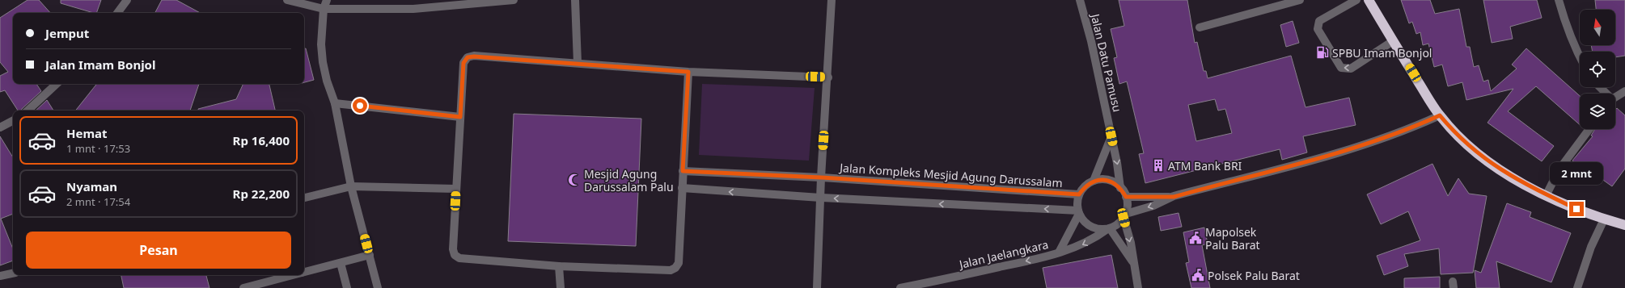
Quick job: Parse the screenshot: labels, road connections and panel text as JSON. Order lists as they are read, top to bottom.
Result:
{
  "streets": {
    "street": ["Jalan Datu Pamusu", "Jalan Kompleks Mesjid Agung Darussalam", "Jalan Jaelangkara"]
  },
  "crossings": [
    ["Jalan Datu Pamusu", "Jalan Kompleks Mesjid Agung Darussalam"],
    ["Jalan Datu Pamusu", "Jalan Jaelangkara"],
    ["Jalan Kompleks Mesjid Agung Darussalam", "Jalan Jaelangkara"]
  ],
  "places": {
    "fuel station": ["SPBU Imam Bonjol"],
    "building": ["ATM Bank BRI"],
    "mosque": ["Mesjid Agung Darussalam Palu"],
    "public building": ["Mapolsek Palu Barat", "Polsek Palu Barat"]
  },
  "north": "top",
  "page": {
    "banner": ["Jemput", "Jalan Imam Bonjol"],
    "list": [
      {
        "name": "Hemat",
        "note": "1 mnt · 17:53",
        "value": "Rp 16,400"
      },
      {
        "name": "Nyaman",
        "note": "2 mnt · 17:54",
        "value": "Rp 22,200"
      }
    ],
    "bubble": "2 mnt",
    "buttons": "Pesan"
  }
}
